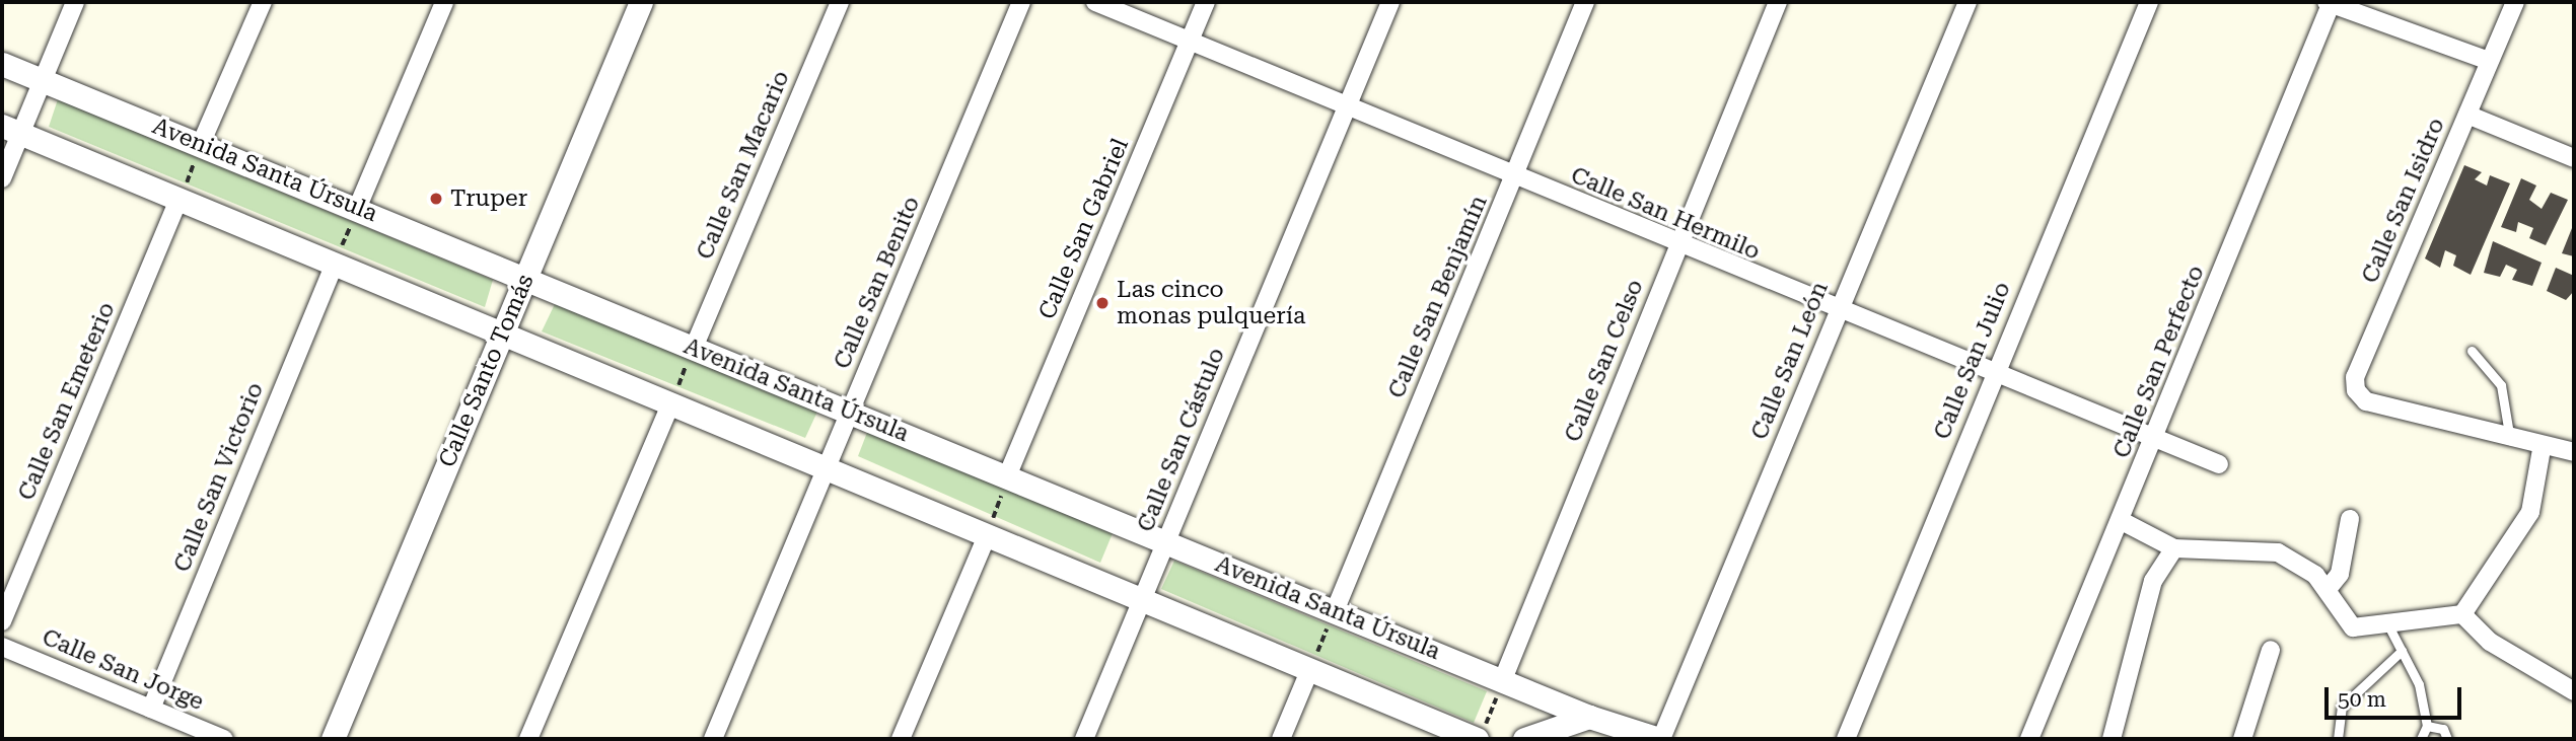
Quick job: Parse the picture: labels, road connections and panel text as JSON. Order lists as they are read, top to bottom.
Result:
{
  "streets": {
    "street": [
      "Calle San Macario",
      "Avenida Santa Úrsula",
      "Calle San Isidro",
      "Calle San Hermilo",
      "Calle San Gabriel",
      "Calle San Benito",
      "Calle San Benjamín",
      "Calle San Celso",
      "Calle San León",
      "Calle San Julio",
      "Calle San Perfecto",
      "Calle Santo Tomás",
      "Calle San Emeterio",
      "Calle San Cástulo",
      "Calle San Victorio",
      "Calle San Jorge"
    ]
  },
  "crossings": [
    ["Calle San Macario", "Avenida Santa Úrsula"],
    ["Avenida Santa Úrsula", "Calle San Gabriel"],
    ["Avenida Santa Úrsula", "Calle San Benito"],
    ["Avenida Santa Úrsula", "Calle San Benjamín"],
    ["Avenida Santa Úrsula", "Calle San Celso"],
    ["Avenida Santa Úrsula", "Calle San León"],
    ["Avenida Santa Úrsula", "Calle Santo Tomás"],
    ["Avenida Santa Úrsula", "Calle San Cástulo"],
    ["Calle San Hermilo", "Calle San Gabriel"],
    ["Calle San Hermilo", "Calle San Benjamín"],
    ["Calle San Hermilo", "Calle San Celso"],
    ["Calle San Hermilo", "Calle San León"],
    ["Calle San Hermilo", "Calle San Julio"],
    ["Calle San Hermilo", "Calle San Perfecto"],
    ["Calle San Hermilo", "Calle San Cástulo"],
    ["Calle San Victorio", "Calle San Jorge"]
  ],
  "places": ["Truper", "Las cinco monas pulquería"],
  "scale_bar": "50 m"
}
